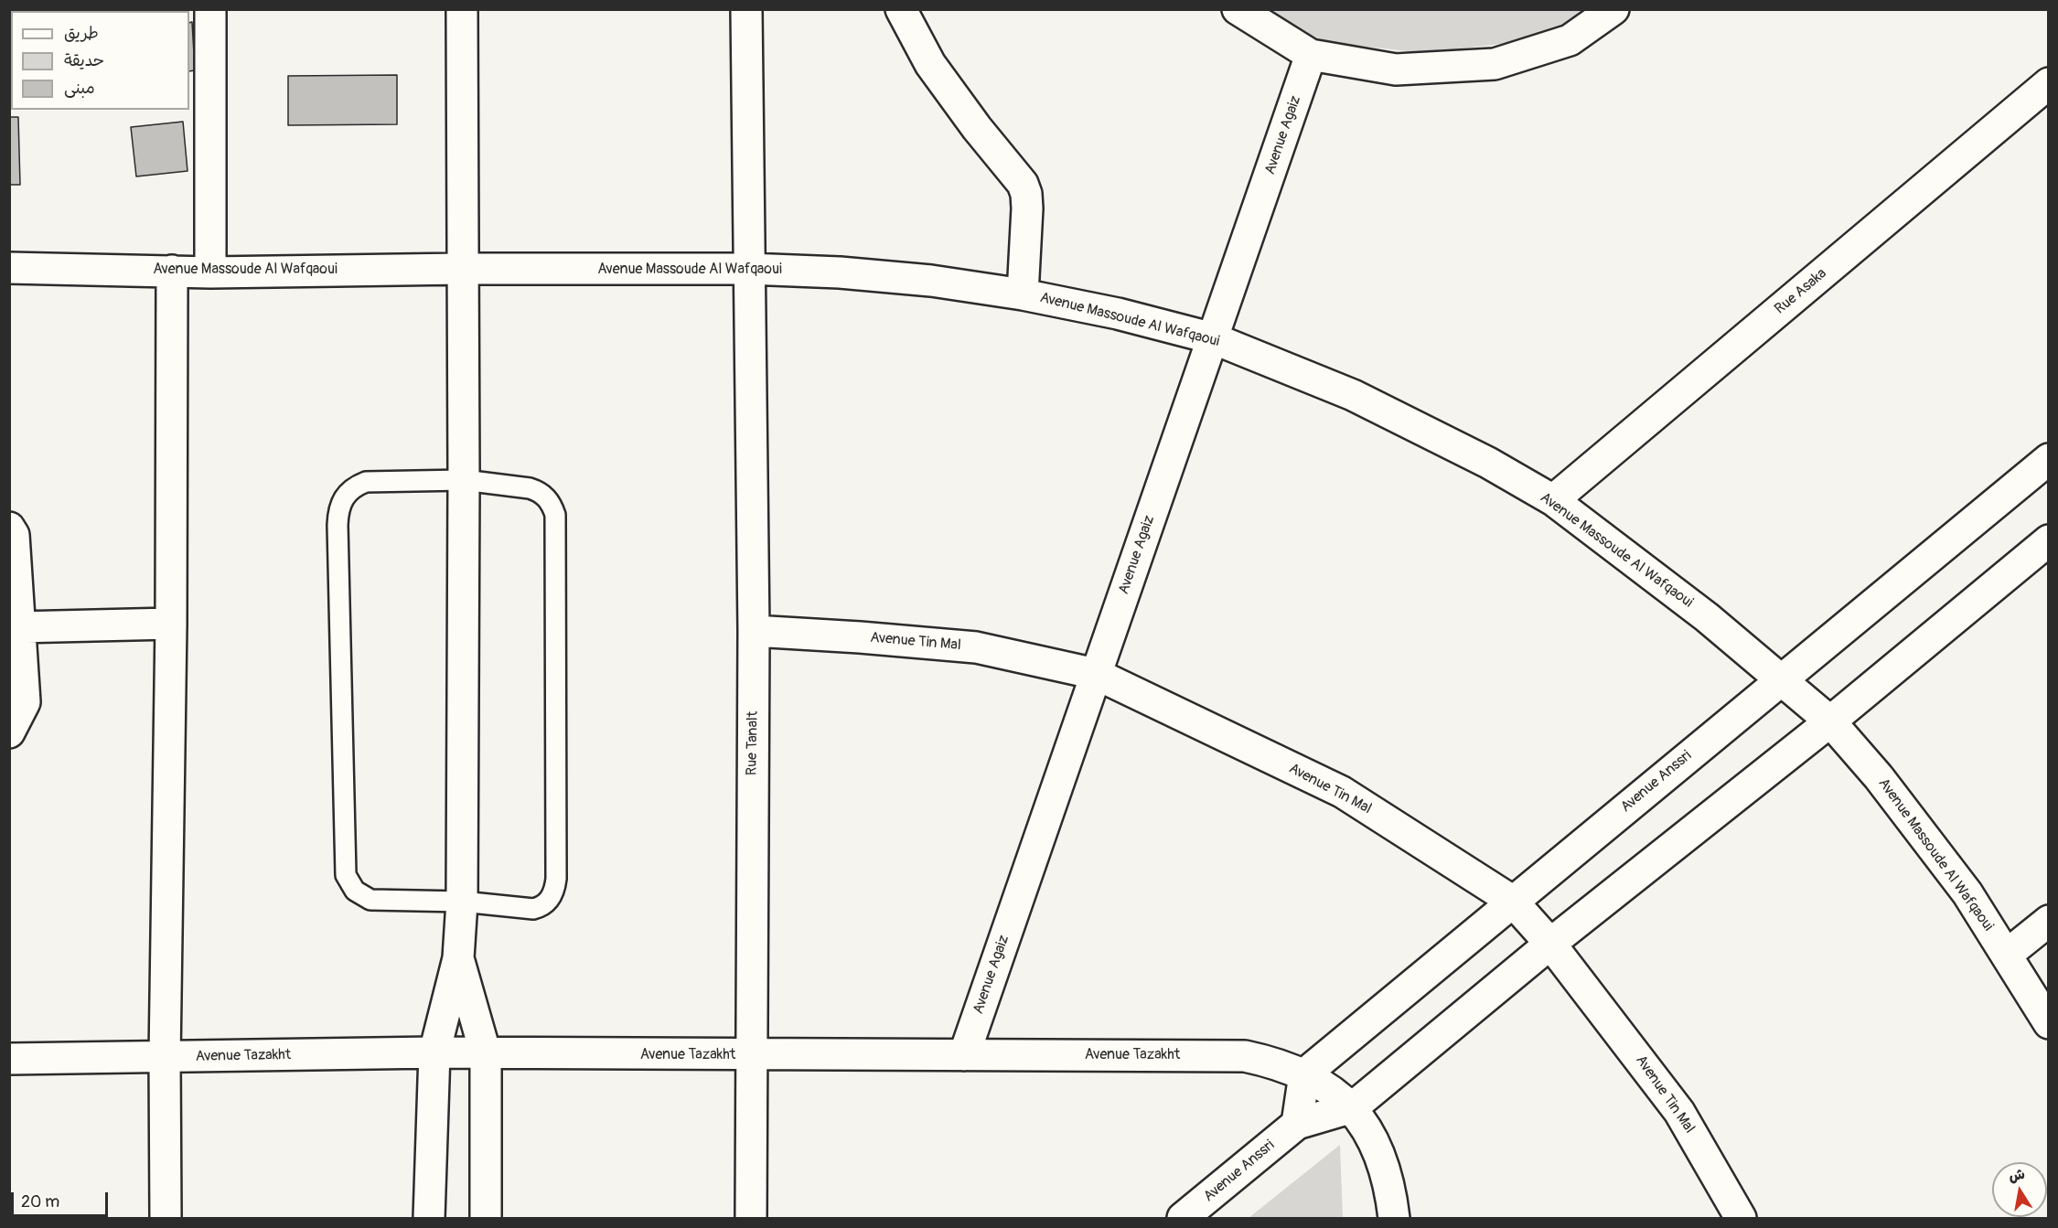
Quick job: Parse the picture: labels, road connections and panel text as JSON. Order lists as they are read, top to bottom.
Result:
{
  "streets": {
    "street": [
      "Avenue Agaiz",
      "Avenue Massoude Al Wafqaoui",
      "Rue Asaka",
      "Avenue Tin Mal",
      "Rue Tanalt",
      "Avenue Anssri",
      "Avenue Tazakht"
    ]
  },
  "crossings": [
    ["Avenue Agaiz", "Avenue Massoude Al Wafqaoui"],
    ["Avenue Agaiz", "Avenue Tin Mal"],
    ["Avenue Agaiz", "Avenue Tazakht"],
    ["Avenue Massoude Al Wafqaoui", "Rue Asaka"],
    ["Avenue Massoude Al Wafqaoui", "Rue Tanalt"],
    ["Avenue Massoude Al Wafqaoui", "Avenue Anssri"],
    ["Avenue Tin Mal", "Rue Tanalt"],
    ["Avenue Tin Mal", "Avenue Anssri"],
    ["Rue Tanalt", "Avenue Tazakht"],
    ["Avenue Anssri", "Avenue Tazakht"]
  ],
  "legend": ["طريق", "حديقة", "مبنى"],
  "scale_bar": "20 m",
  "north": "top"
}
